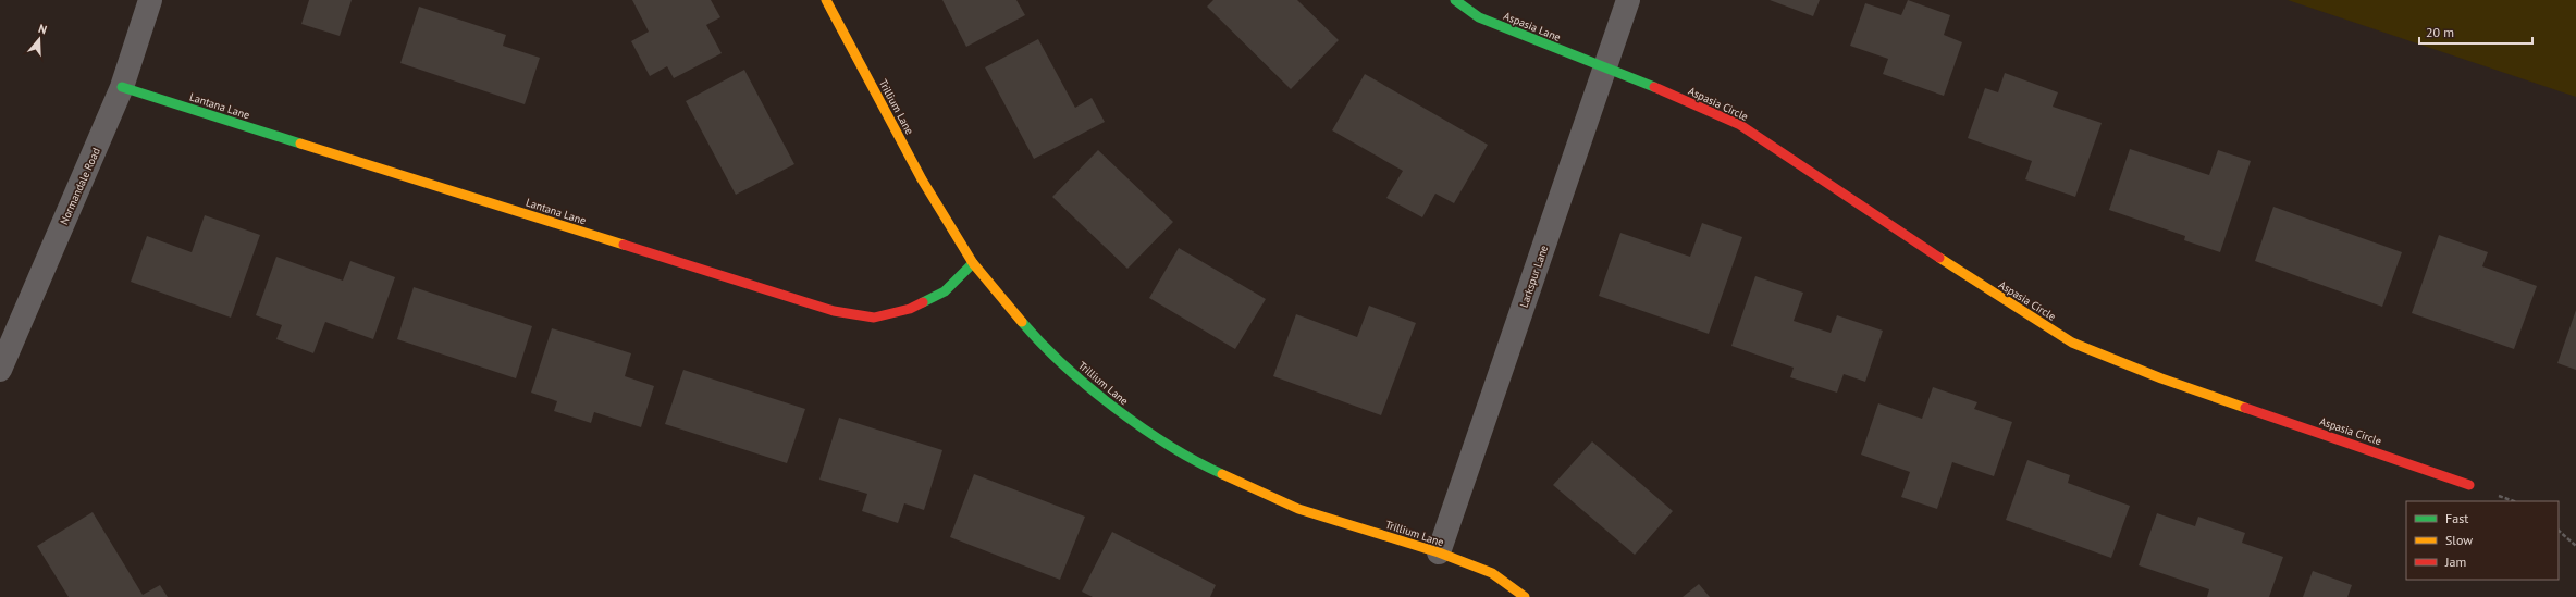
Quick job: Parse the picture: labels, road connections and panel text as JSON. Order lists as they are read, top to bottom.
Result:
{
  "streets": {
    "street": [
      "Aspasia Lane",
      "Aspasia Circle",
      "Lantana Lane",
      "Trillium Lane",
      "Normandale Road",
      "Larkspur Lane"
    ]
  },
  "crossings": [
    ["Aspasia Lane", "Aspasia Circle"],
    ["Aspasia Lane", "Larkspur Lane"],
    ["Aspasia Circle", "Larkspur Lane"],
    ["Lantana Lane", "Trillium Lane"],
    ["Lantana Lane", "Normandale Road"],
    ["Trillium Lane", "Larkspur Lane"]
  ],
  "legend": ["Fast", "Slow", "Jam"],
  "scale_bar": "20 m",
  "north": "top"
}
